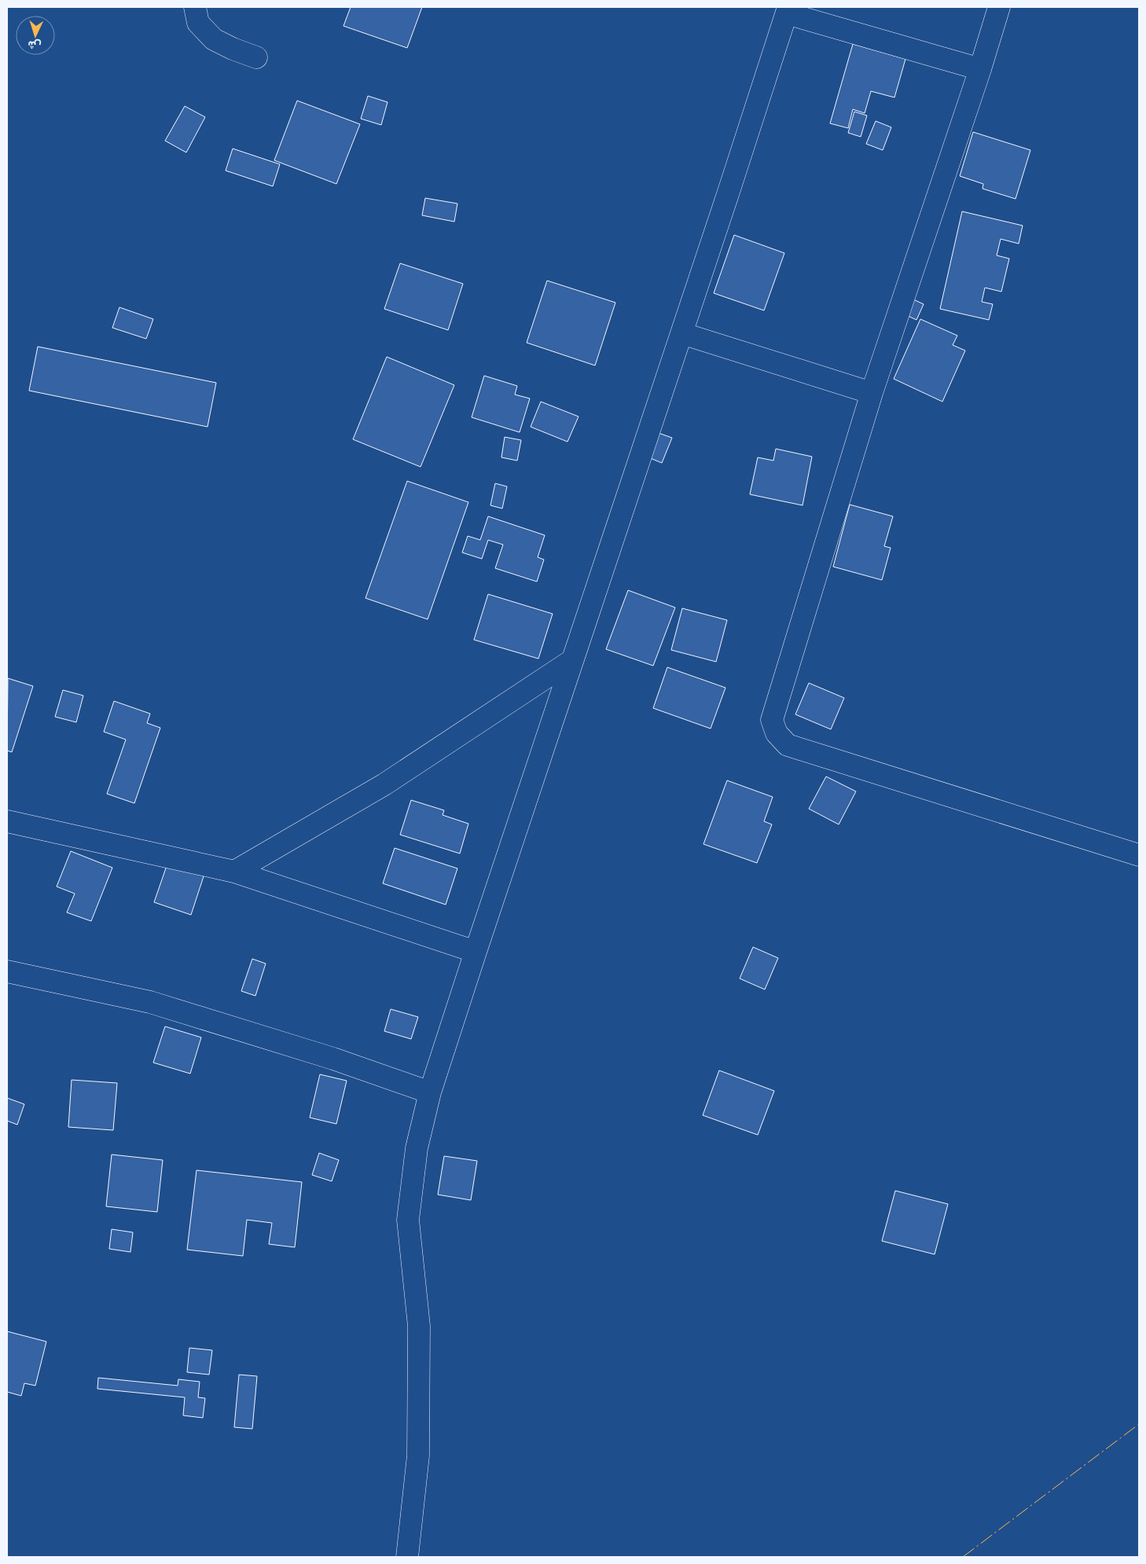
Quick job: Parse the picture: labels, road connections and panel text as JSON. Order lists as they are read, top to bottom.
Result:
{
  "north": "bottom"
}
